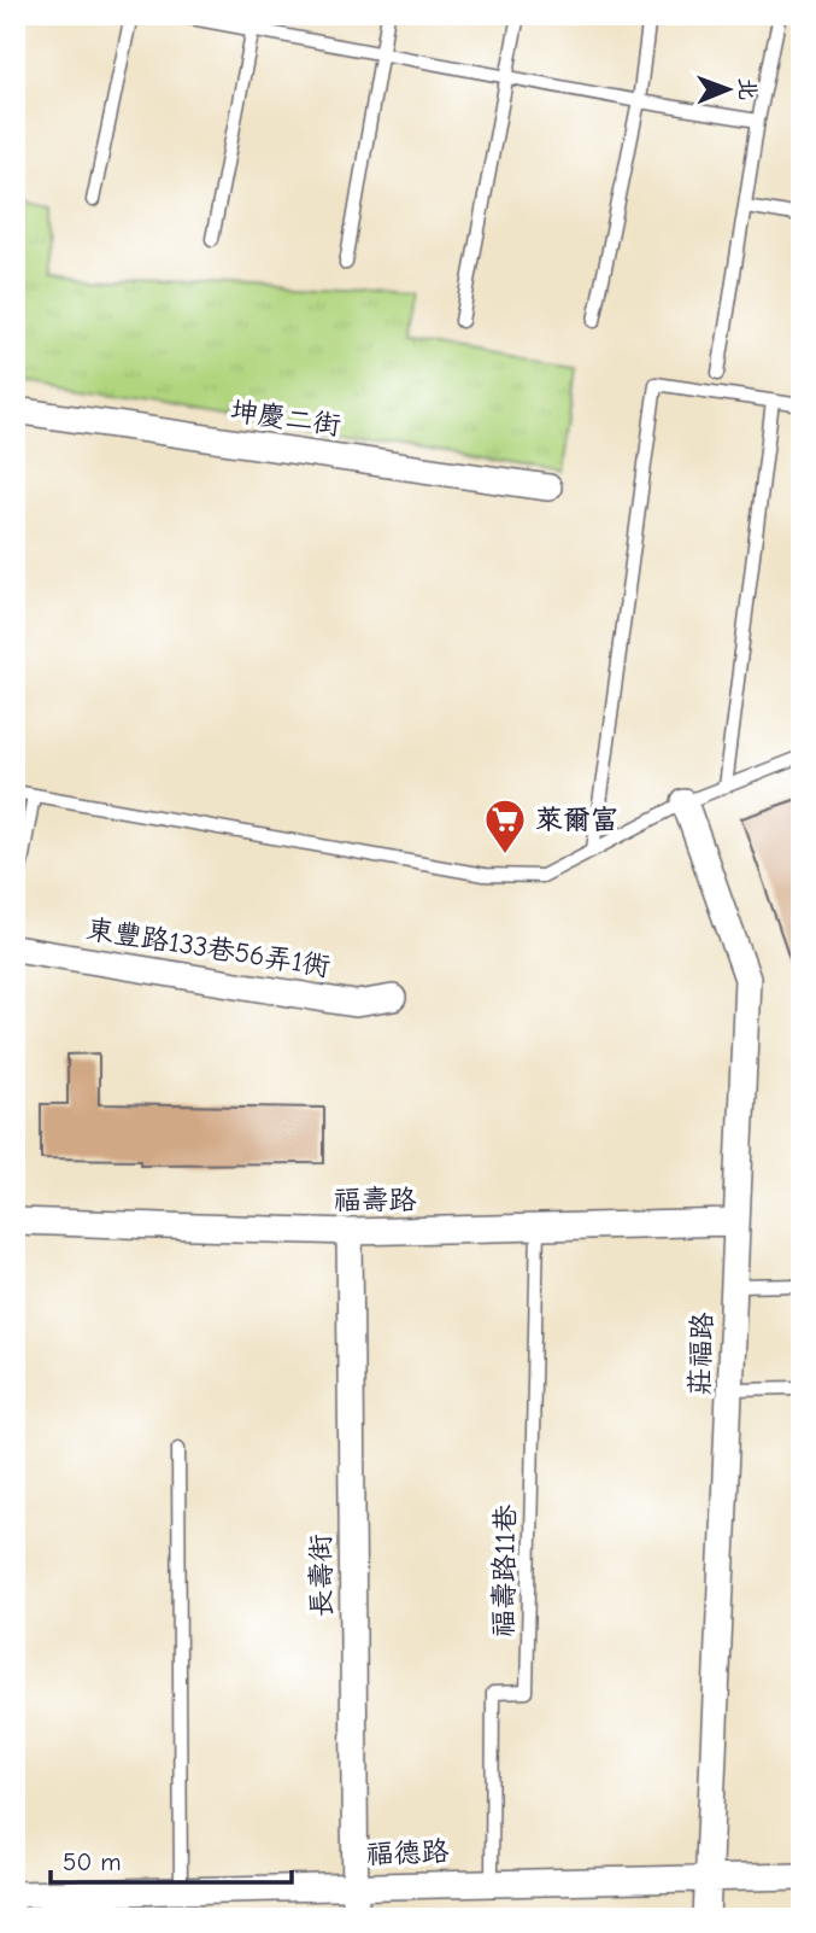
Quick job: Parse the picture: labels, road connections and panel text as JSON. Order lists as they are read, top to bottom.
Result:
{
  "streets": {
    "street": [
      "坤慶二街",
      "東豐路133巷56弄1衖",
      "福壽路",
      "莊福路",
      "長壽街",
      "福德路"
    ],
    "lane": ["福壽路11巷"]
  },
  "crossings": [
    ["福壽路", "莊福路"],
    ["福壽路", "福壽路11巷"],
    ["福壽路", "長壽街"],
    ["莊福路", "福德路"],
    ["福壽路11巷", "福德路"],
    ["長壽街", "福德路"]
  ],
  "places": {
    "supermarket": ["萊爾富"]
  },
  "scale_bar": "50 m",
  "north": "right"
}
